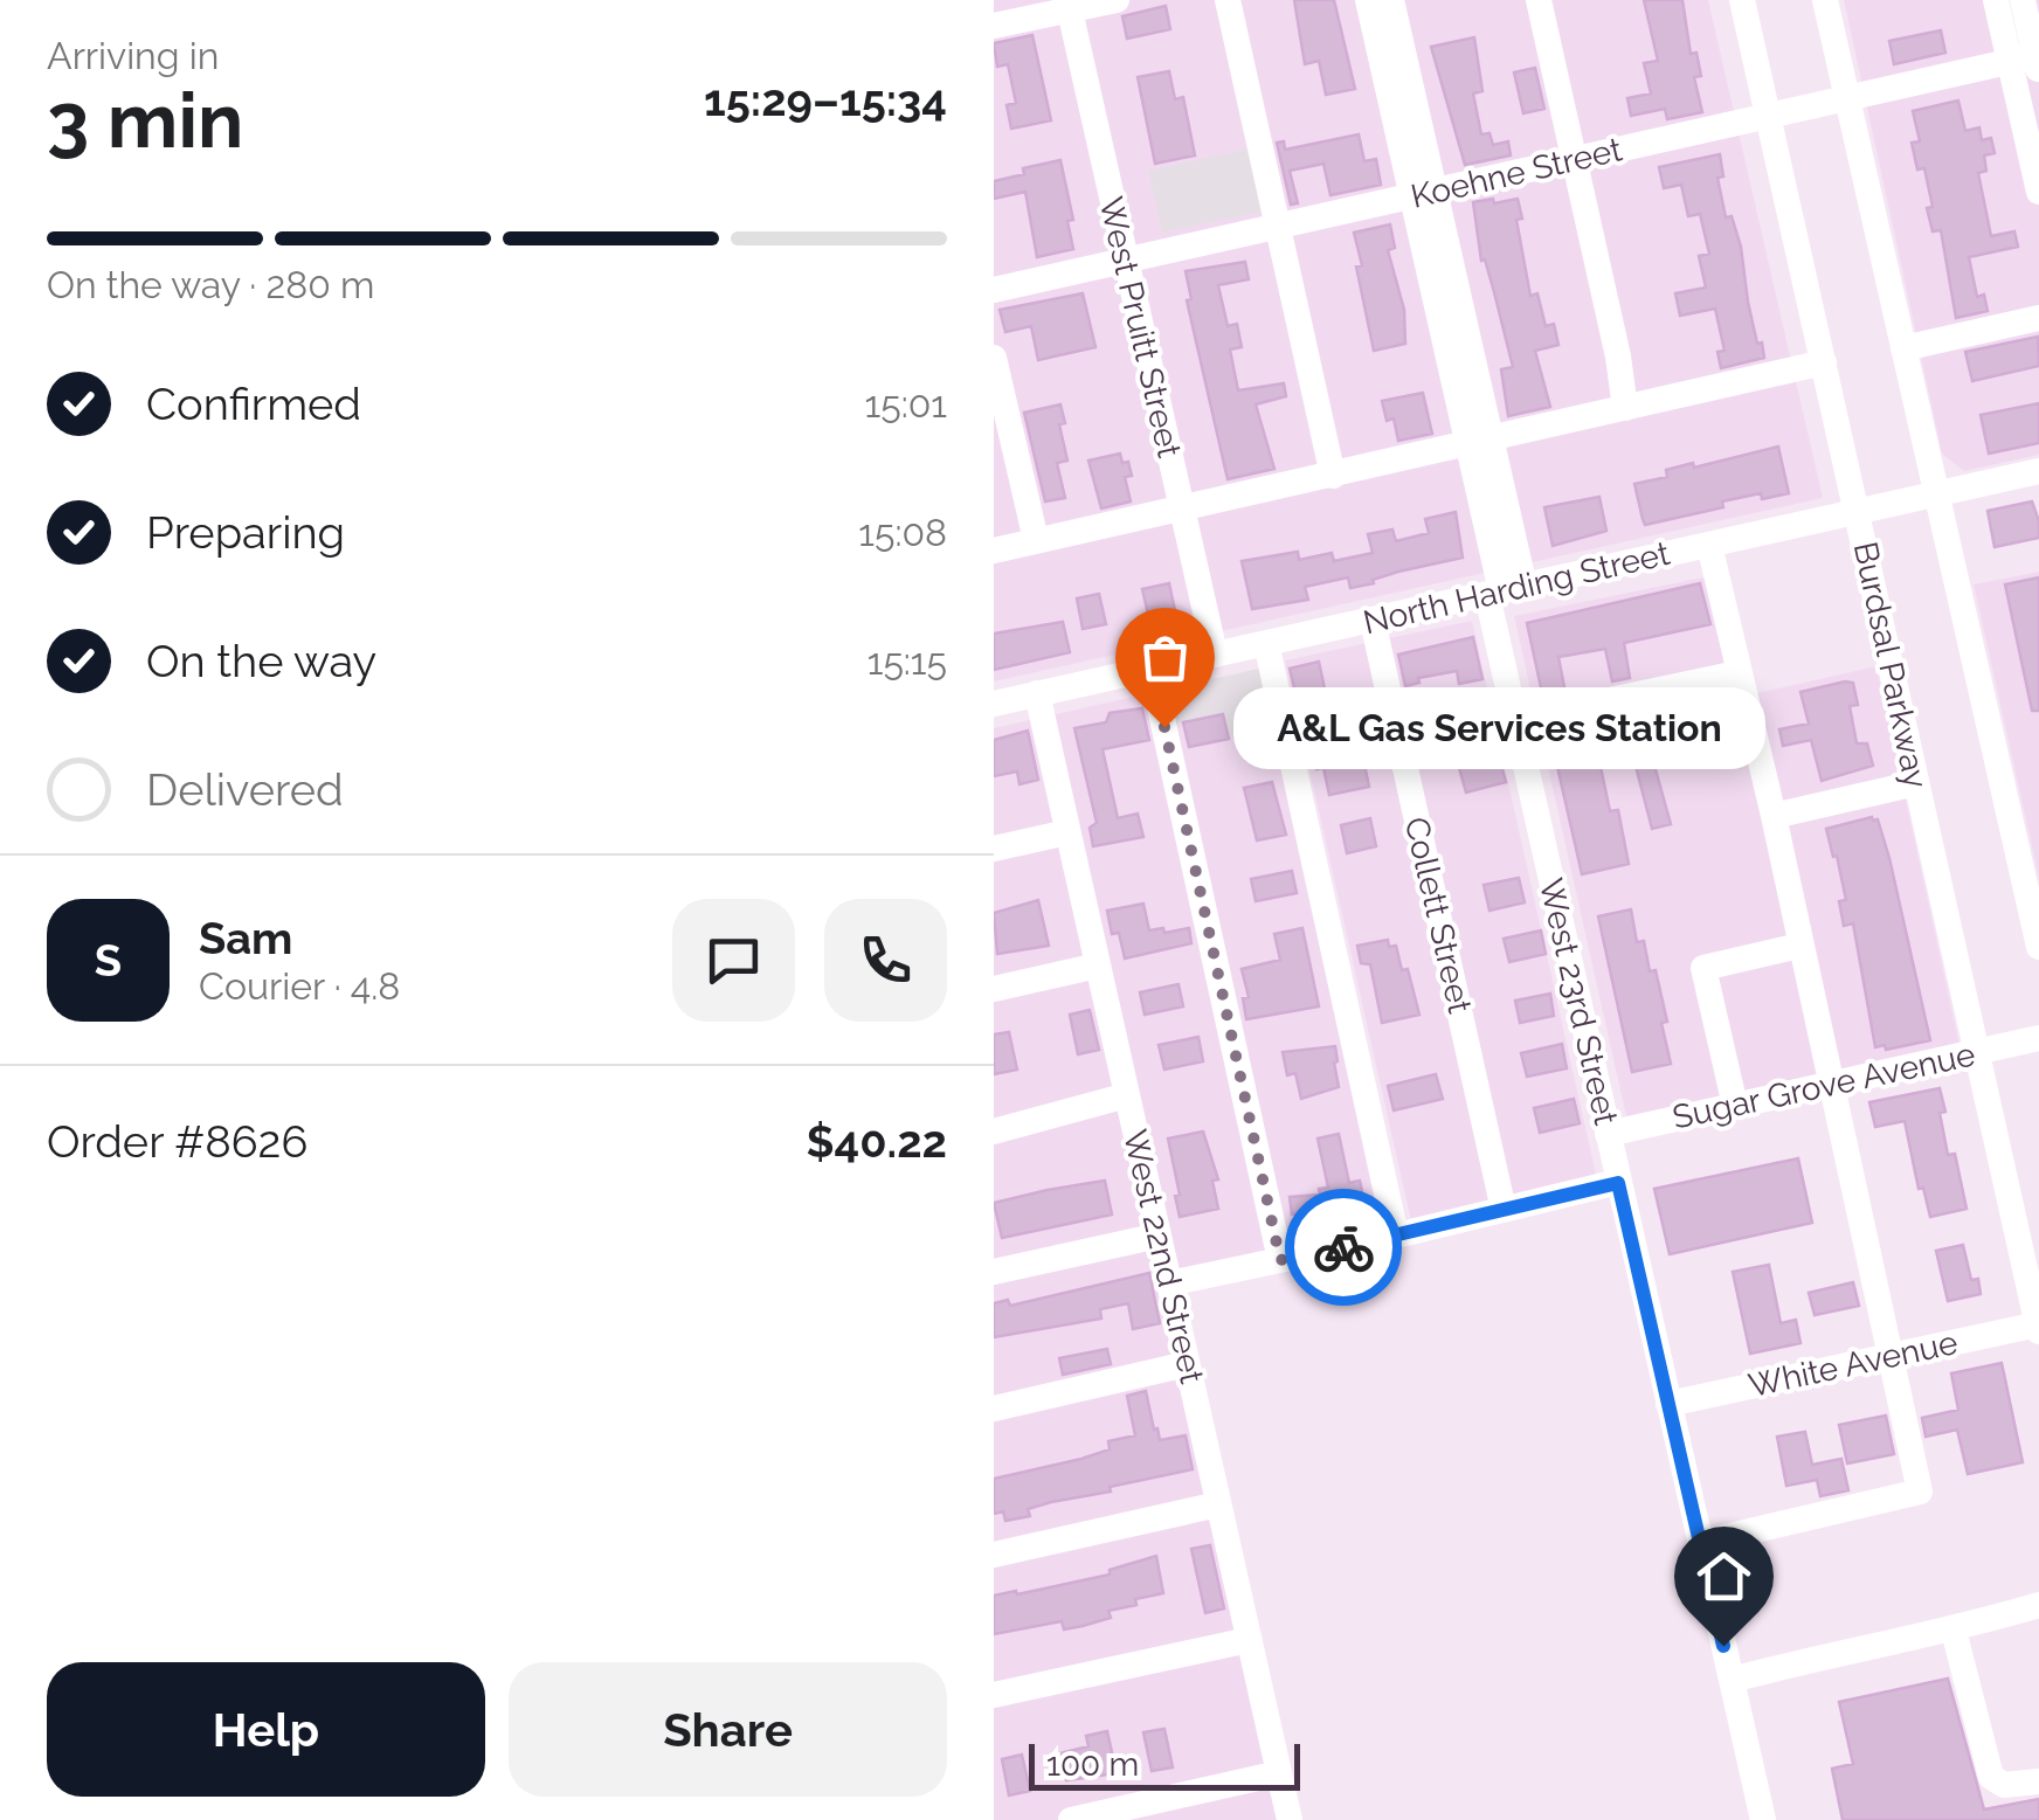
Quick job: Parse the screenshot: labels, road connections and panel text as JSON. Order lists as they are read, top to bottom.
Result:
{
  "streets": {
    "street": [
      "Koehne Street",
      "West Pruitt Street",
      "North Harding Street",
      "Burdsal Parkway",
      "Collett Street",
      "West 23rd Street",
      "Sugar Grove Avenue",
      "West 22nd Street",
      "White Avenue"
    ]
  },
  "crossings": [
    ["Koehne Street", "West Pruitt Street"],
    ["Koehne Street", "Burdsal Parkway"],
    ["Koehne Street", "West 23rd Street"],
    ["West Pruitt Street", "North Harding Street"],
    ["North Harding Street", "Burdsal Parkway"],
    ["North Harding Street", "Collett Street"],
    ["North Harding Street", "West 23rd Street"],
    ["North Harding Street", "West 22nd Street"],
    ["Burdsal Parkway", "Sugar Grove Avenue"],
    ["Burdsal Parkway", "White Avenue"],
    ["West 23rd Street", "Sugar Grove Avenue"],
    ["West 23rd Street", "White Avenue"]
  ],
  "places": ["A&L Gas Services Station"],
  "scale_bar": "100 m",
  "page": {
    "heading": ["3 min", "Arriving in", "15:29–15:34"],
    "panel": [
      "Sam",
      "Courier · 4.8",
      "Order #8626",
      "$40.22"
    ],
    "bar": "On the way · 280 m",
    "list": [
      ["Confirmed", "15:01"],
      ["Preparing", "15:08"],
      ["On the way", "15:15"],
      "Delivered"
    ],
    "bubble": "A&L Gas Services Station",
    "round": "S",
    "buttons": ["Help", "Share"],
    "scale": "100 m"
  }
}
